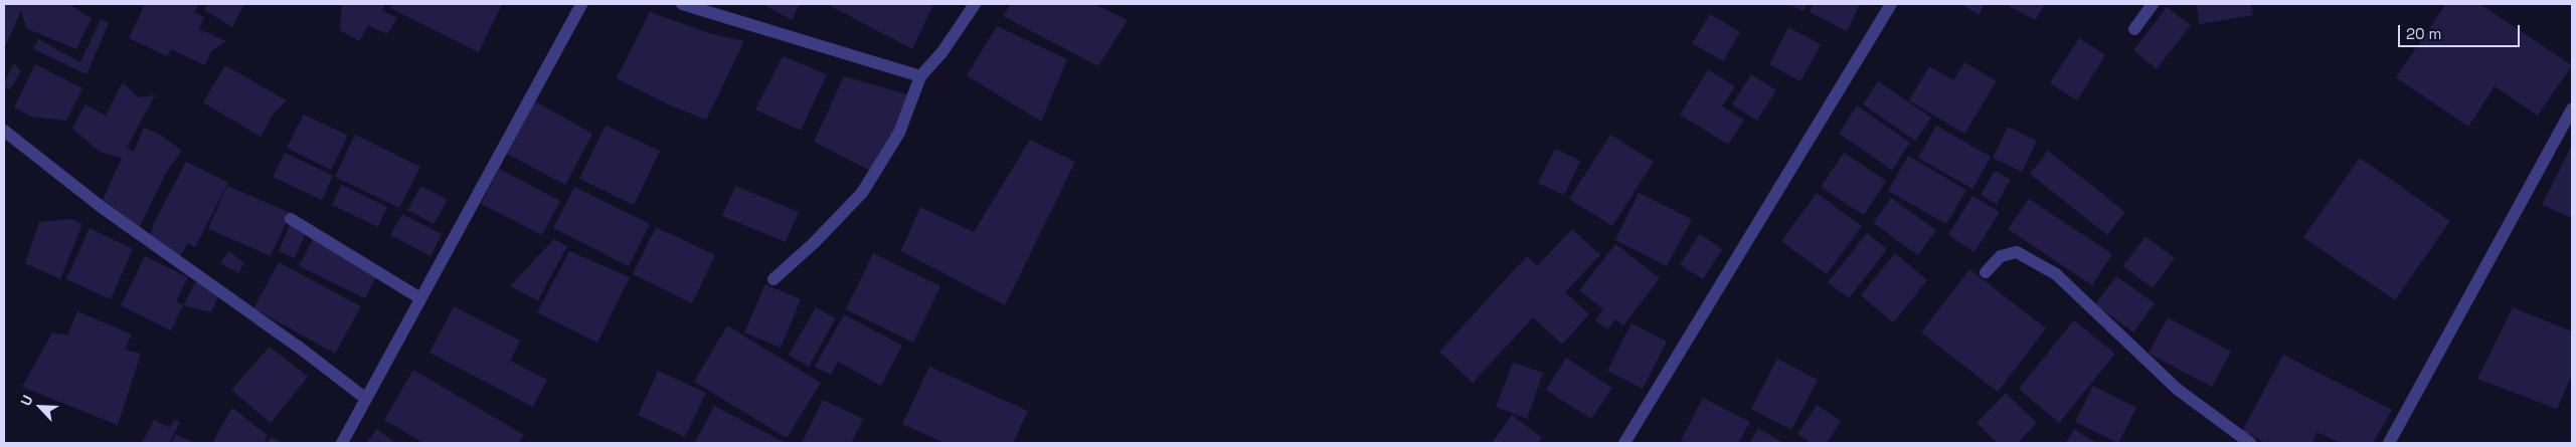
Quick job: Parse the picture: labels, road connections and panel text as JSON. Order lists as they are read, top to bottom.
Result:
{
  "scale_bar": "20 m",
  "north": "top left"
}
